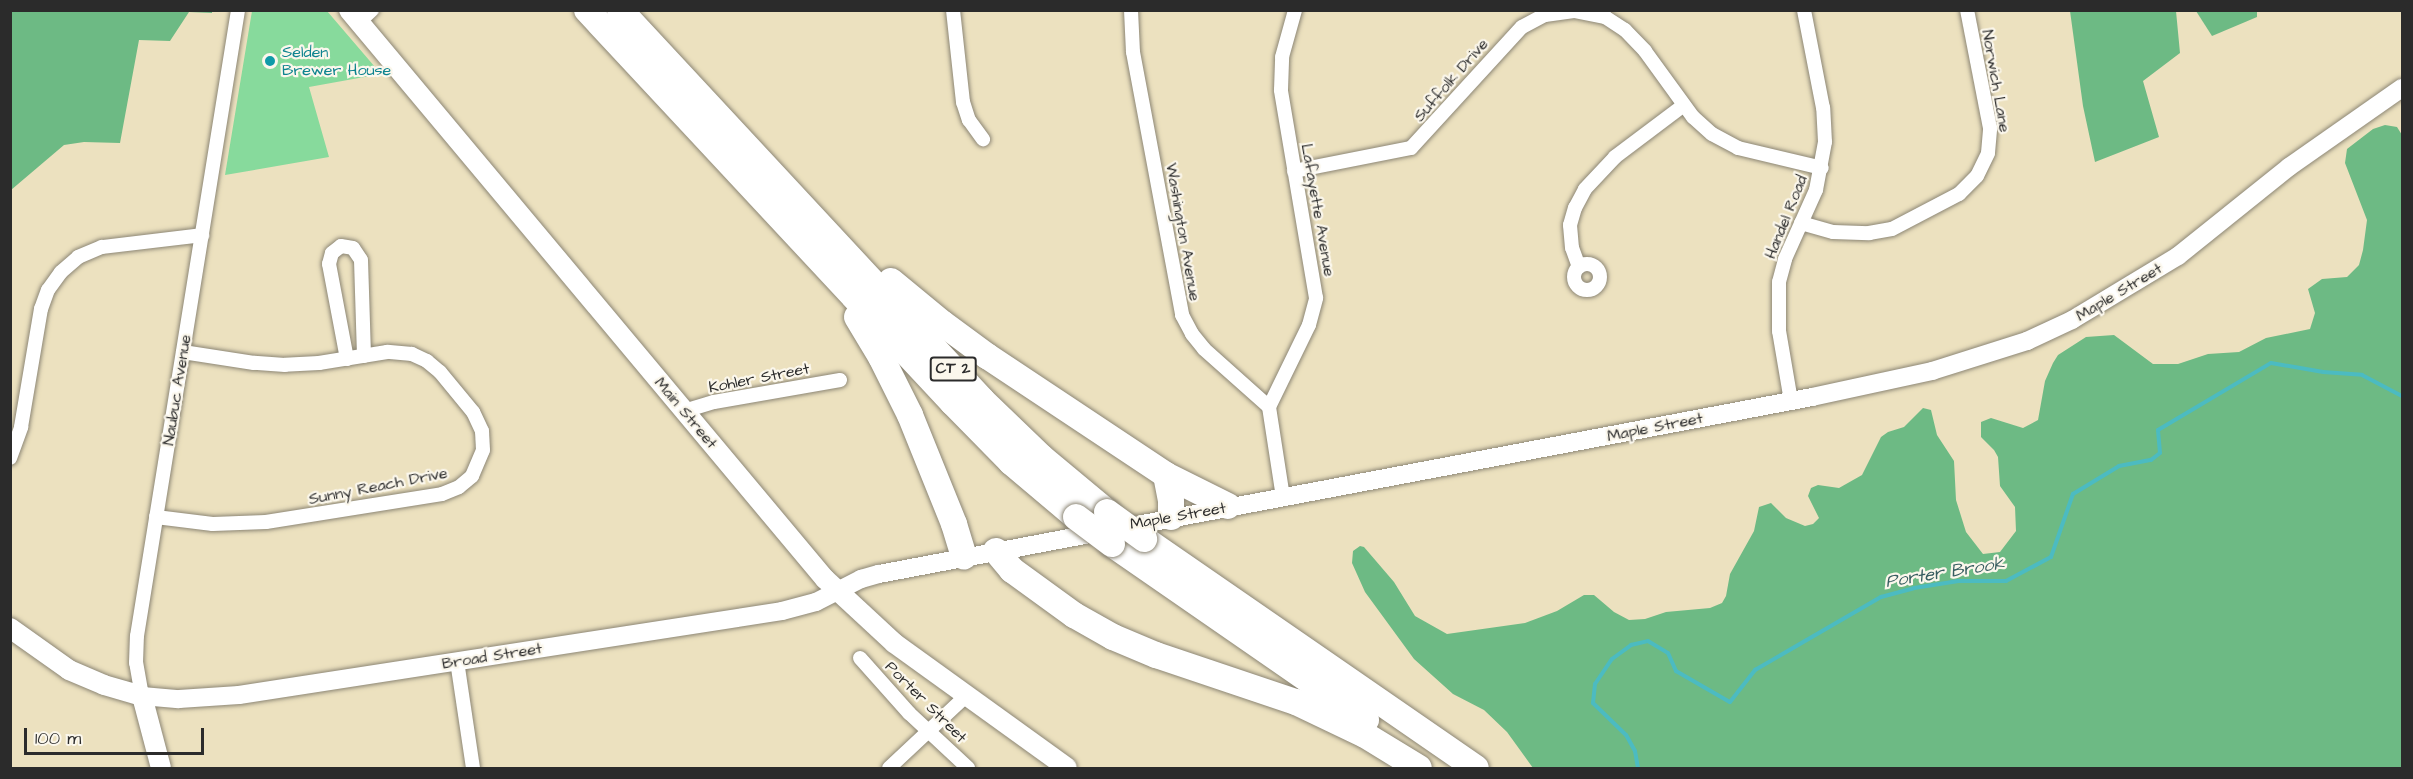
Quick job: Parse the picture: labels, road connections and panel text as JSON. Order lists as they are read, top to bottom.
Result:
{
  "streets": {
    "highway": ["CT 2"],
    "main road": ["Naubuc Avenue", "Main Street"],
    "street": [
      "Suffolk Drive",
      "Norwich Lane",
      "Lafayette Avenue",
      "Handel Road",
      "Washington Avenue",
      "Maple Street",
      "Kohler Street",
      "Sunny Reach Drive",
      "Broad Street",
      "Porter Street"
    ]
  },
  "crossings": [
    ["Suffolk Drive", "Lafayette Avenue"],
    ["Suffolk Drive", "Handel Road"],
    ["Norwich Lane", "Handel Road"],
    ["Lafayette Avenue", "Washington Avenue"],
    ["Handel Road", "Maple Street"],
    ["Maple Street", "Main Street"],
    ["Maple Street", "Broad Street"],
    ["Kohler Street", "Main Street"],
    ["Naubuc Avenue", "Sunny Reach Drive"],
    ["Naubuc Avenue", "Broad Street"],
    ["Main Street", "Broad Street"]
  ],
  "water": ["Porter Brook"],
  "places": ["Selden Brewer House"],
  "scale_bar": "100 m"
}
